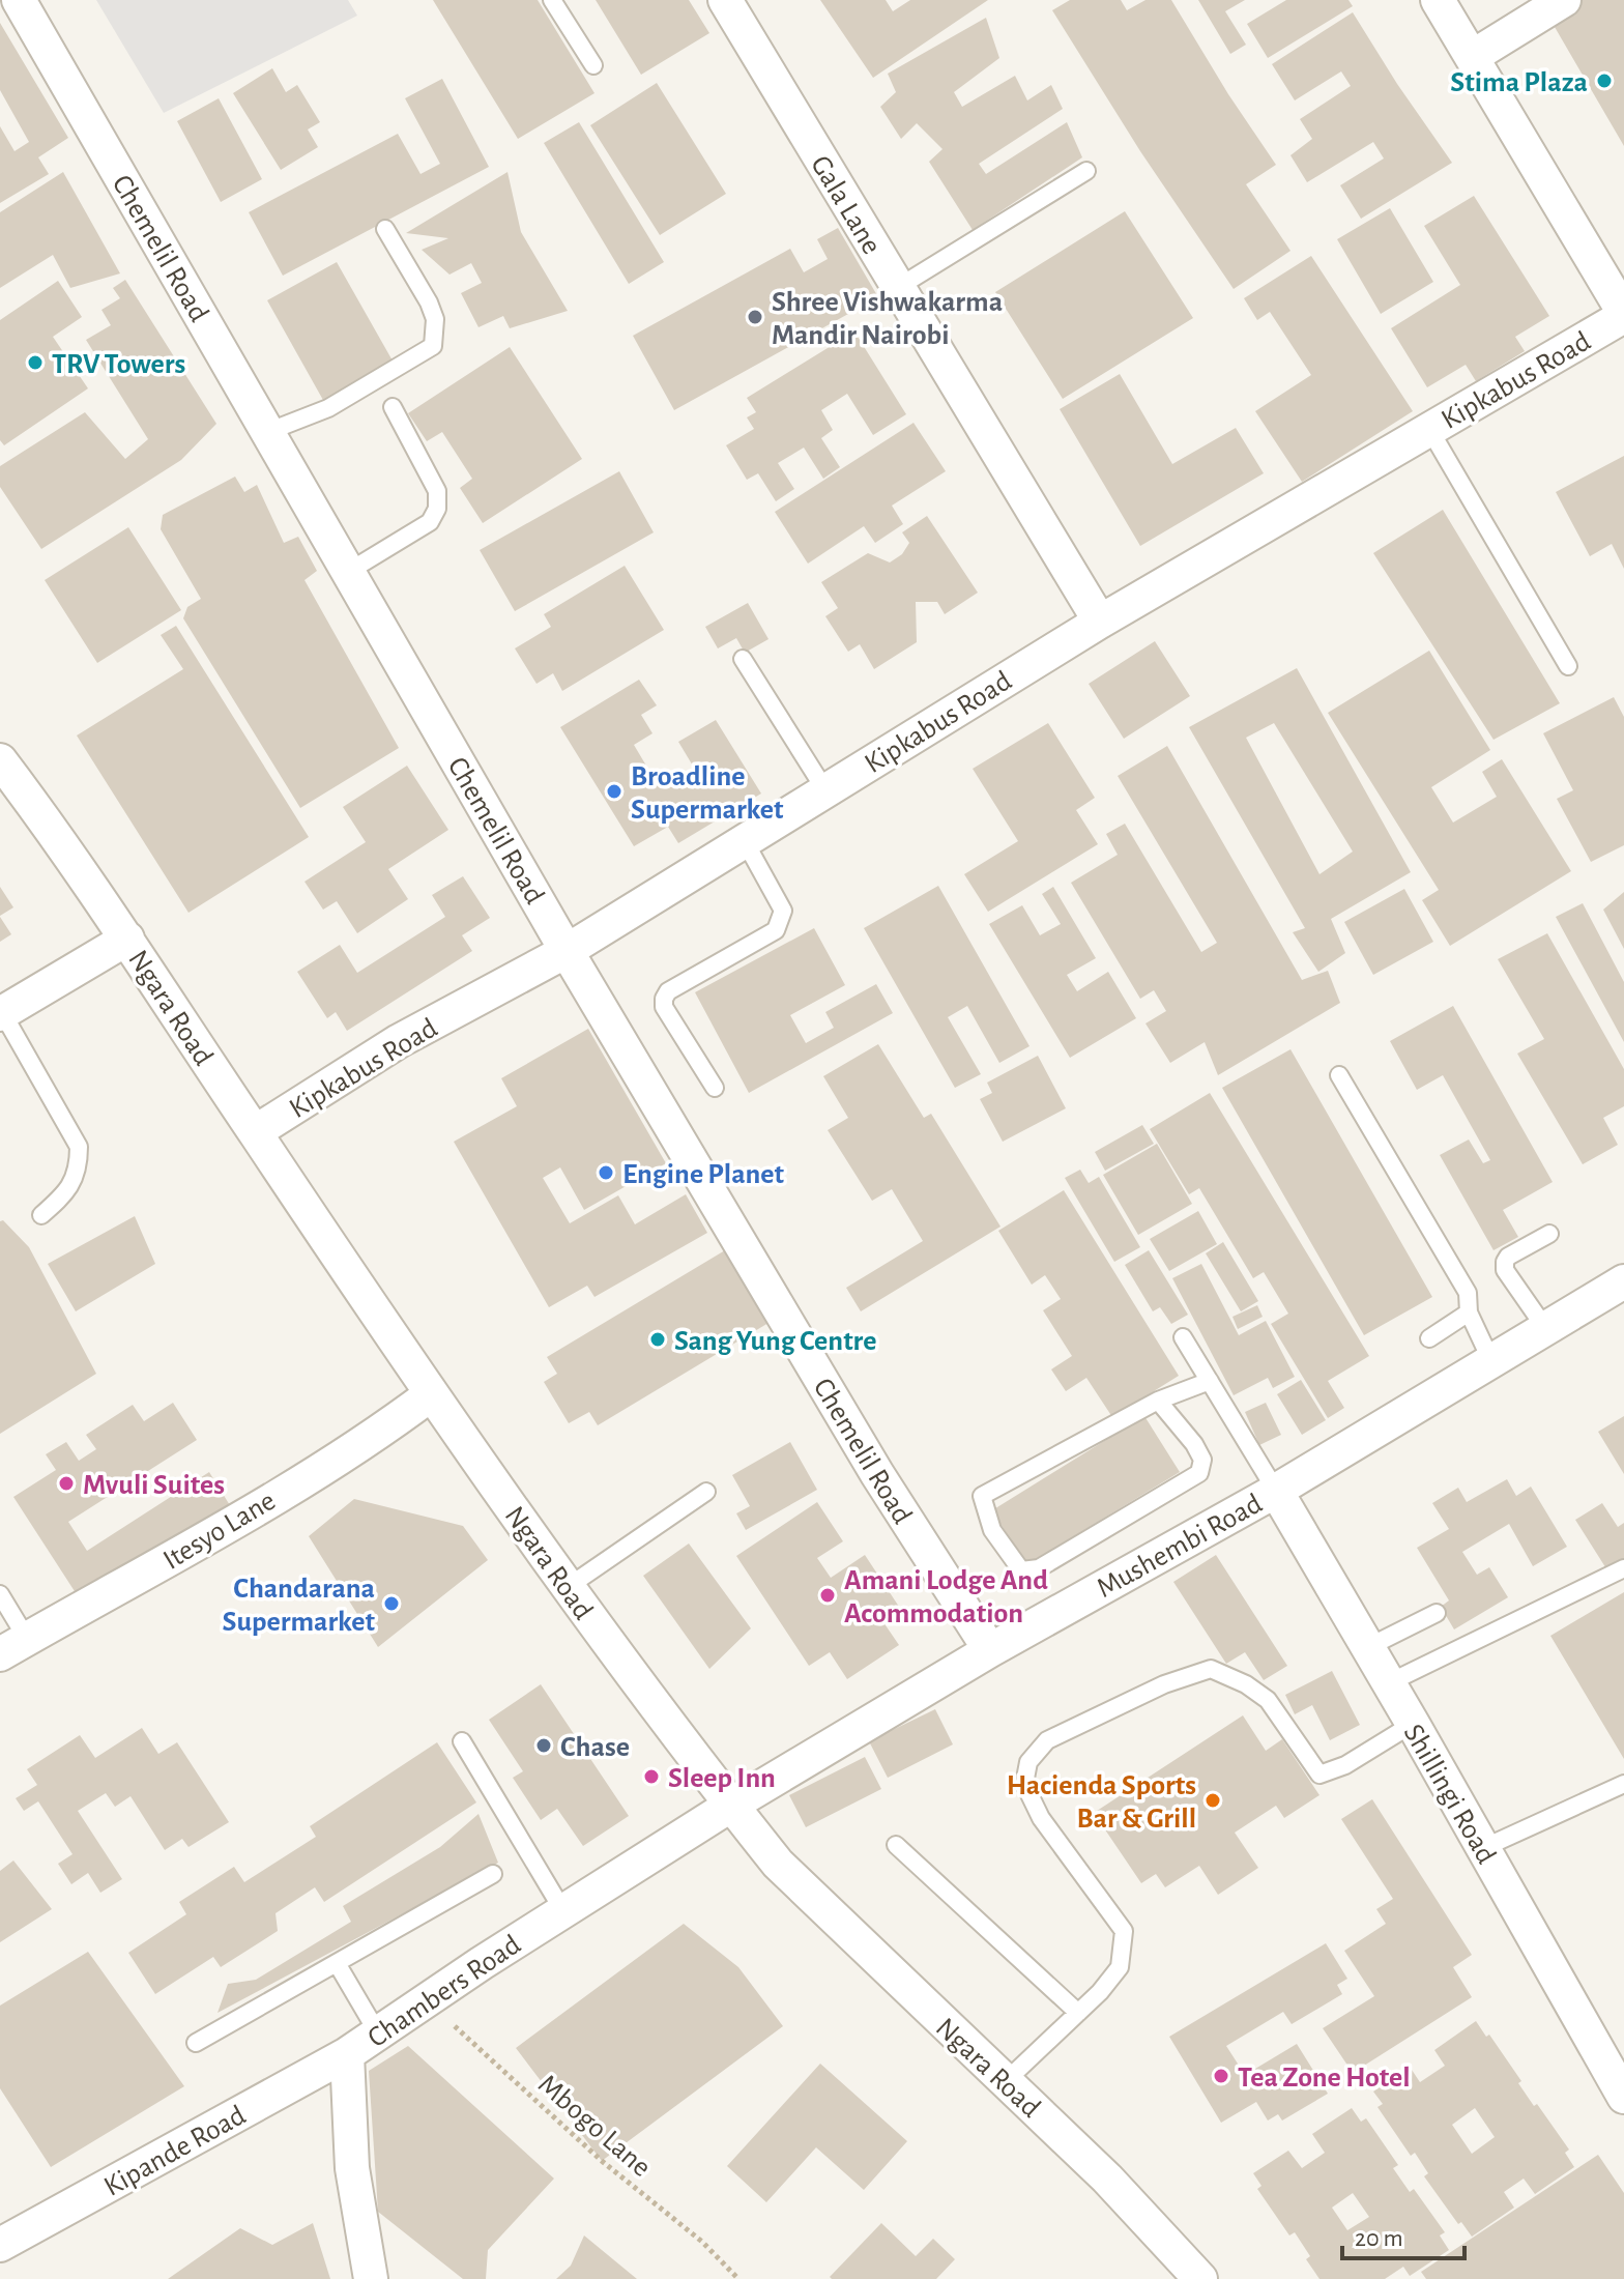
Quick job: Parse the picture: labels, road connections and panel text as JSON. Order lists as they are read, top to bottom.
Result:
{
  "streets": {
    "street": [
      "Gala Lane",
      "Chemelil Road",
      "Kipkabus Road",
      "Ngara Road",
      "Itesyo Lane",
      "Mushembi Road",
      "Shillingi Road",
      "Chambers Road",
      "Kipande Road"
    ],
    "path": ["Mbogo Lane"]
  },
  "crossings": [
    ["Gala Lane", "Kipkabus Road"],
    ["Chemelil Road", "Kipkabus Road"],
    ["Chemelil Road", "Mushembi Road"],
    ["Kipkabus Road", "Ngara Road"],
    ["Ngara Road", "Itesyo Lane"],
    ["Ngara Road", "Mushembi Road"],
    ["Ngara Road", "Chambers Road"],
    ["Mushembi Road", "Shillingi Road"],
    ["Mushembi Road", "Chambers Road"],
    ["Chambers Road", "Mbogo Lane"],
    ["Chambers Road", "Kipande Road"]
  ],
  "places": [
    "Stima Plaza",
    "Shree Vishwakarma Mandir Nairobi",
    "TRV Towers",
    "Broadline Supermarket",
    "Engine Planet",
    "Sang Yung Centre",
    "Mvuli Suites",
    "Amani Lodge And Acommodation",
    "Chandarana Supermarket",
    "Chase",
    "Sleep Inn",
    "Hacienda Sports Bar & Grill",
    "Tea Zone Hotel"
  ],
  "scale_bar": "20 m"
}
